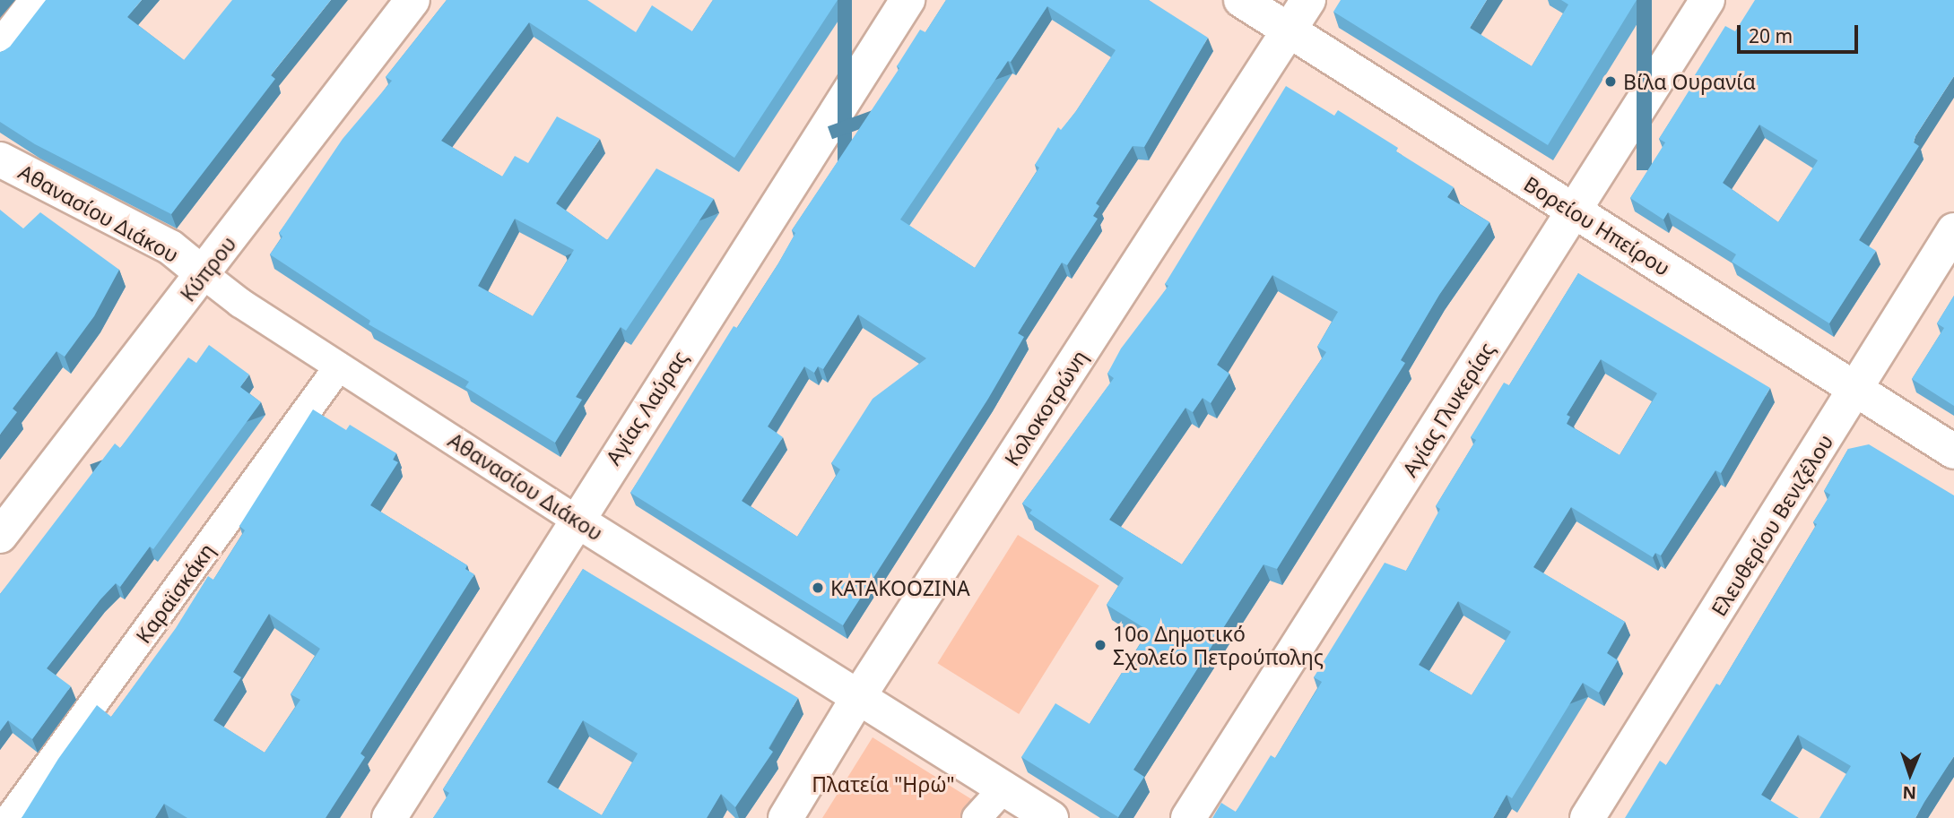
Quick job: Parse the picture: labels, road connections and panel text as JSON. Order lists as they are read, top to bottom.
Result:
{
  "streets": {
    "street": [
      "Αθανασίου Διάκου",
      "Βορείου Ηπείρου",
      "Κύπρου",
      "Αγίας Λαύρας",
      "Κολοκοτρώνη",
      "Αγίας Γλυκερίας",
      "Ελευθερίου Βενιζέλου",
      "Καραϊσκάκη"
    ]
  },
  "crossings": [
    ["Αθανασίου Διάκου", "Κύπρου"],
    ["Αθανασίου Διάκου", "Αγίας Λαύρας"],
    ["Αθανασίου Διάκου", "Κολοκοτρώνη"],
    ["Αθανασίου Διάκου", "Καραϊσκάκη"],
    ["Βορείου Ηπείρου", "Κολοκοτρώνη"],
    ["Βορείου Ηπείρου", "Αγίας Γλυκερίας"],
    ["Βορείου Ηπείρου", "Ελευθερίου Βενιζέλου"]
  ],
  "parks": ["Πλατεία \"Ηρώ\""],
  "places": ["Βίλα Ουρανία", "ΚΑΤΑΚΟΟΖΙΝΑ", "10ο Δημοτικό Σχολείο Πετρούπολης"],
  "scale_bar": "20 m",
  "north": "bottom"
}
